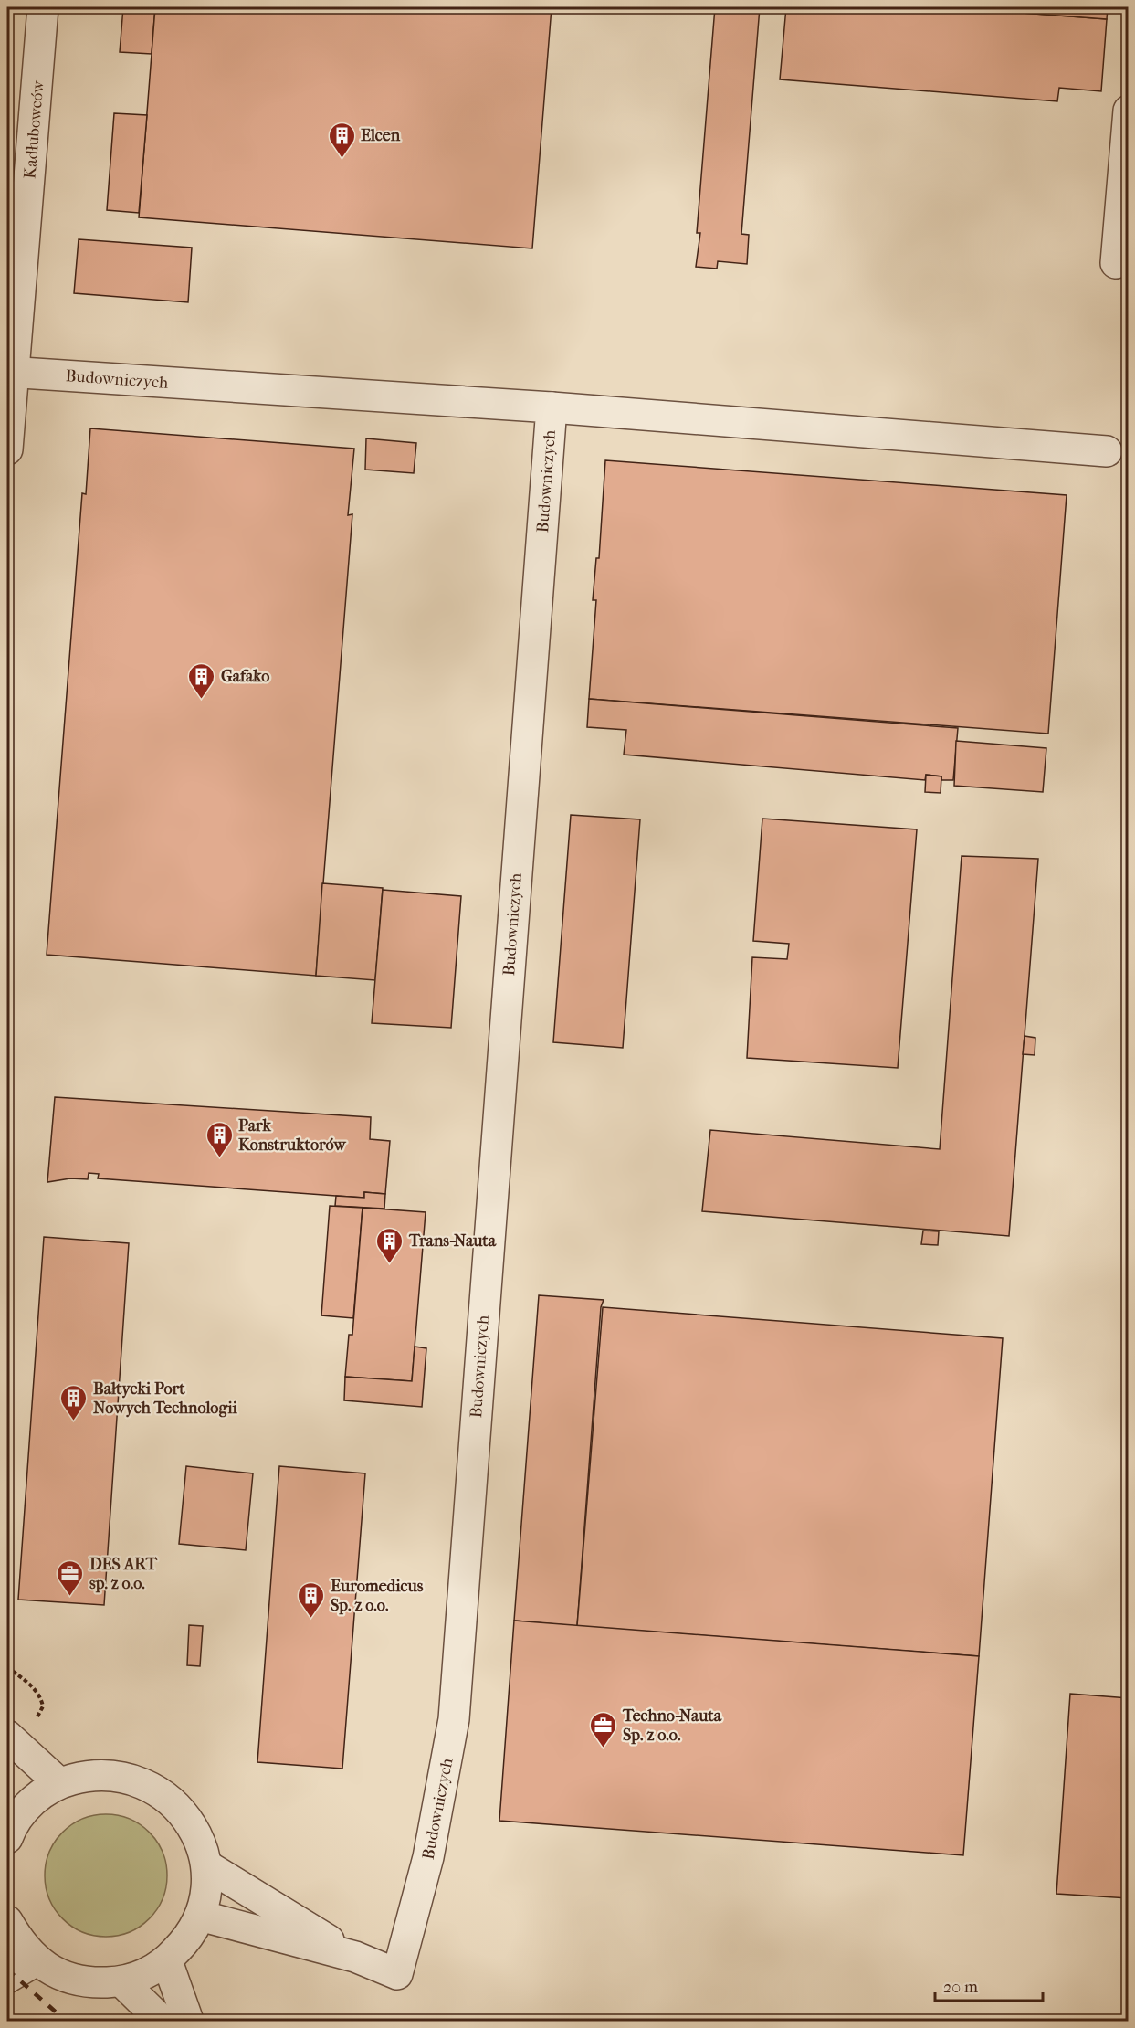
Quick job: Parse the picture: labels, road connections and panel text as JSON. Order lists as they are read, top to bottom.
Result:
{
  "streets": {
    "street": ["Kadłubowców", "Budowniczych"]
  },
  "crossings": [
    ["Kadłubowców", "Budowniczych"]
  ],
  "places": {
    "building": [
      "Elcen",
      "Gafako",
      "Park Konstruktorów",
      "Trans-Nauta",
      "Bałtycki Port Nowych Technologii",
      "Euromedicus Sp. z o.o."
    ],
    "office": ["DES ART sp. z o.o.", "Techno-Nauta Sp. z o.o."]
  },
  "scale_bar": "20 m"
}
